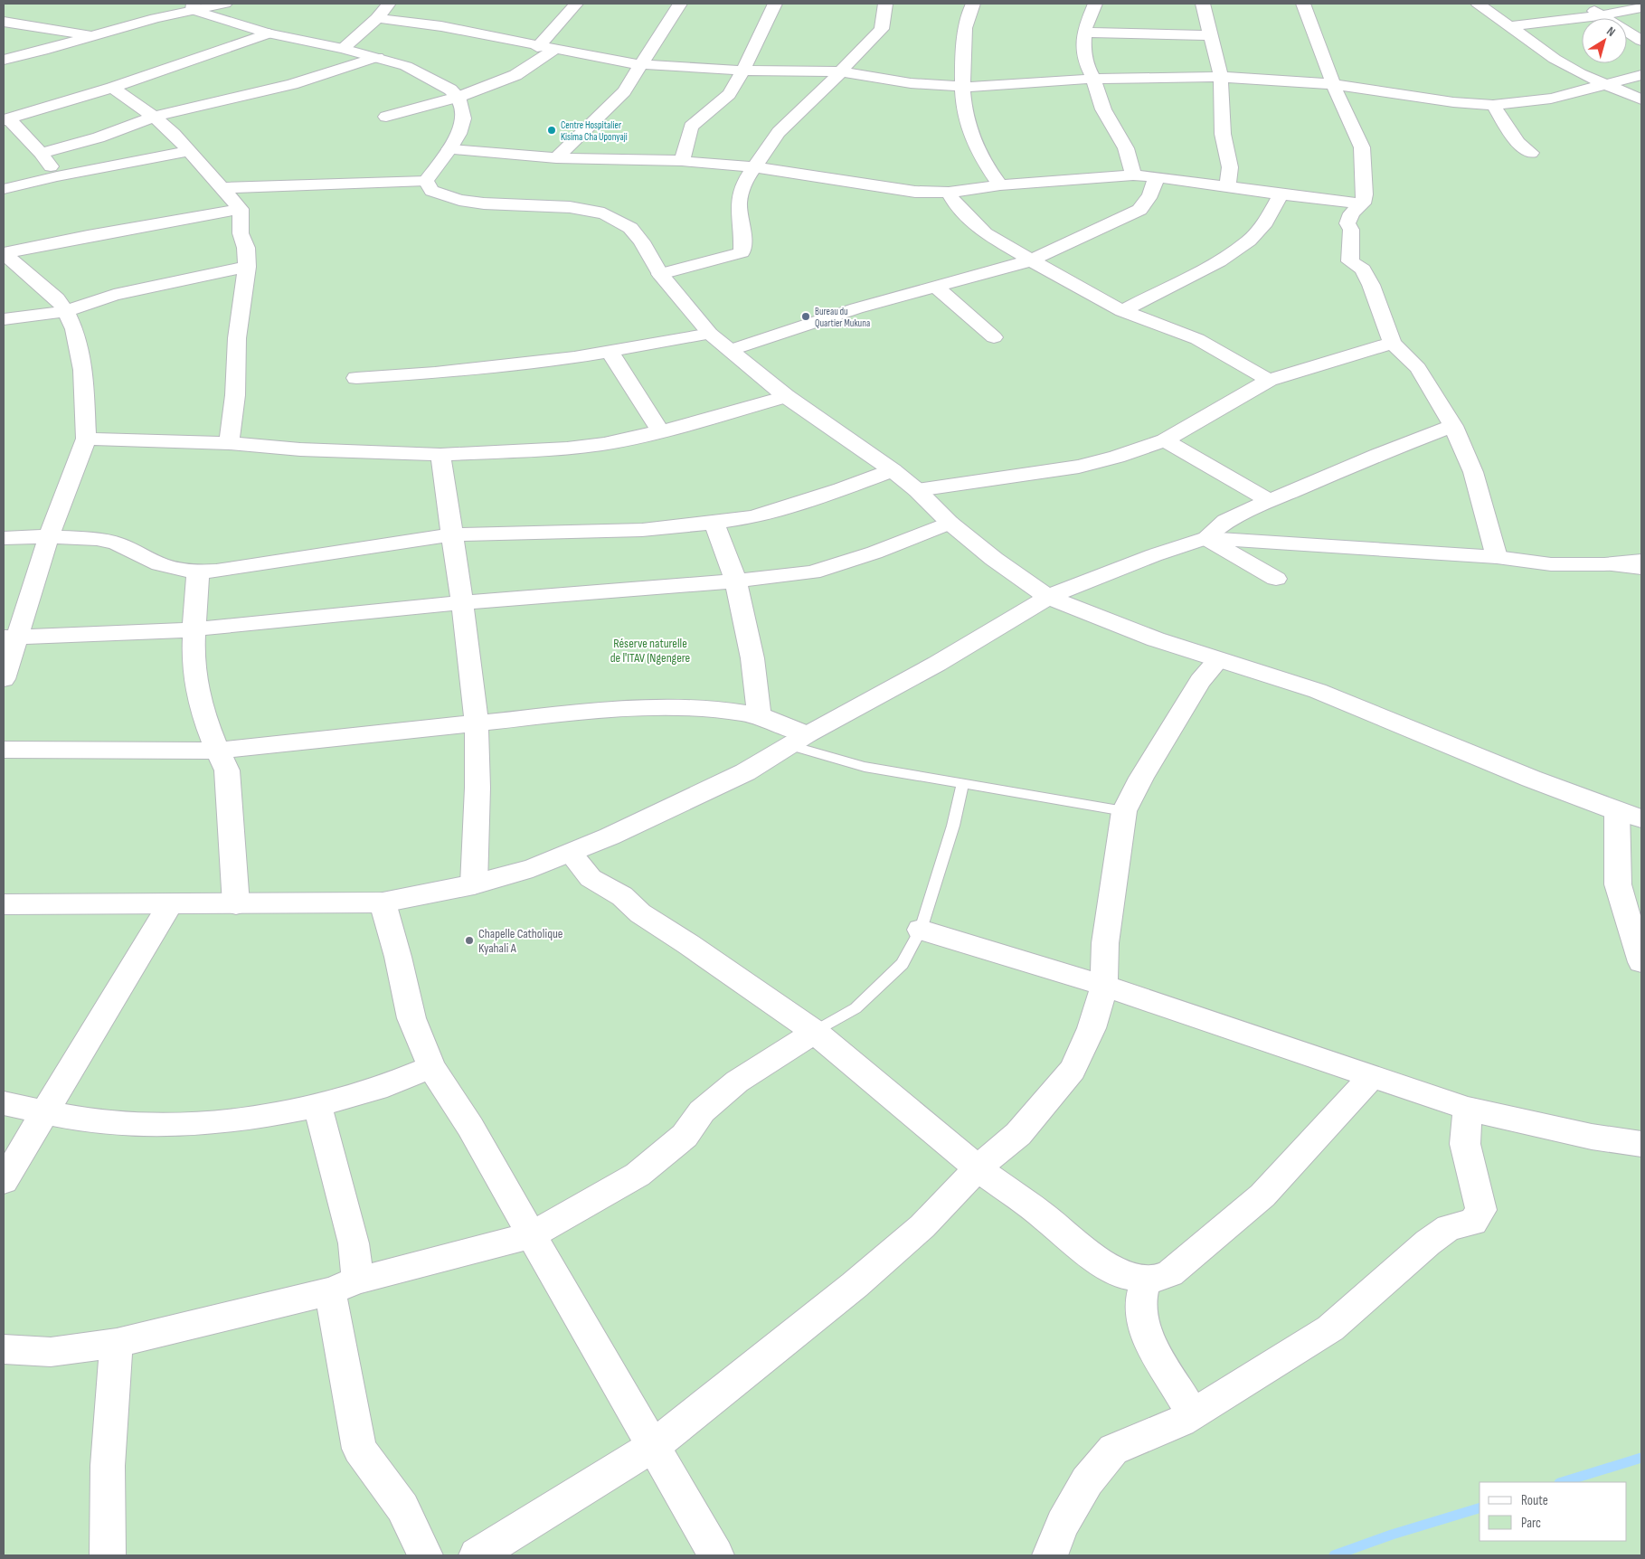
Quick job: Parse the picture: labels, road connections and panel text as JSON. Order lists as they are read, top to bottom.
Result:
{
  "parks": ["Réserve naturelle de l'ITAV (Ngengere"],
  "places": ["Centre Hospitalier Kisima Cha Uponyaji", "Bureau du Quartier Mukuna", "Chapelle Catholique Kyahali A"],
  "legend": ["Route", "Parc"],
  "north": "top right"
}
